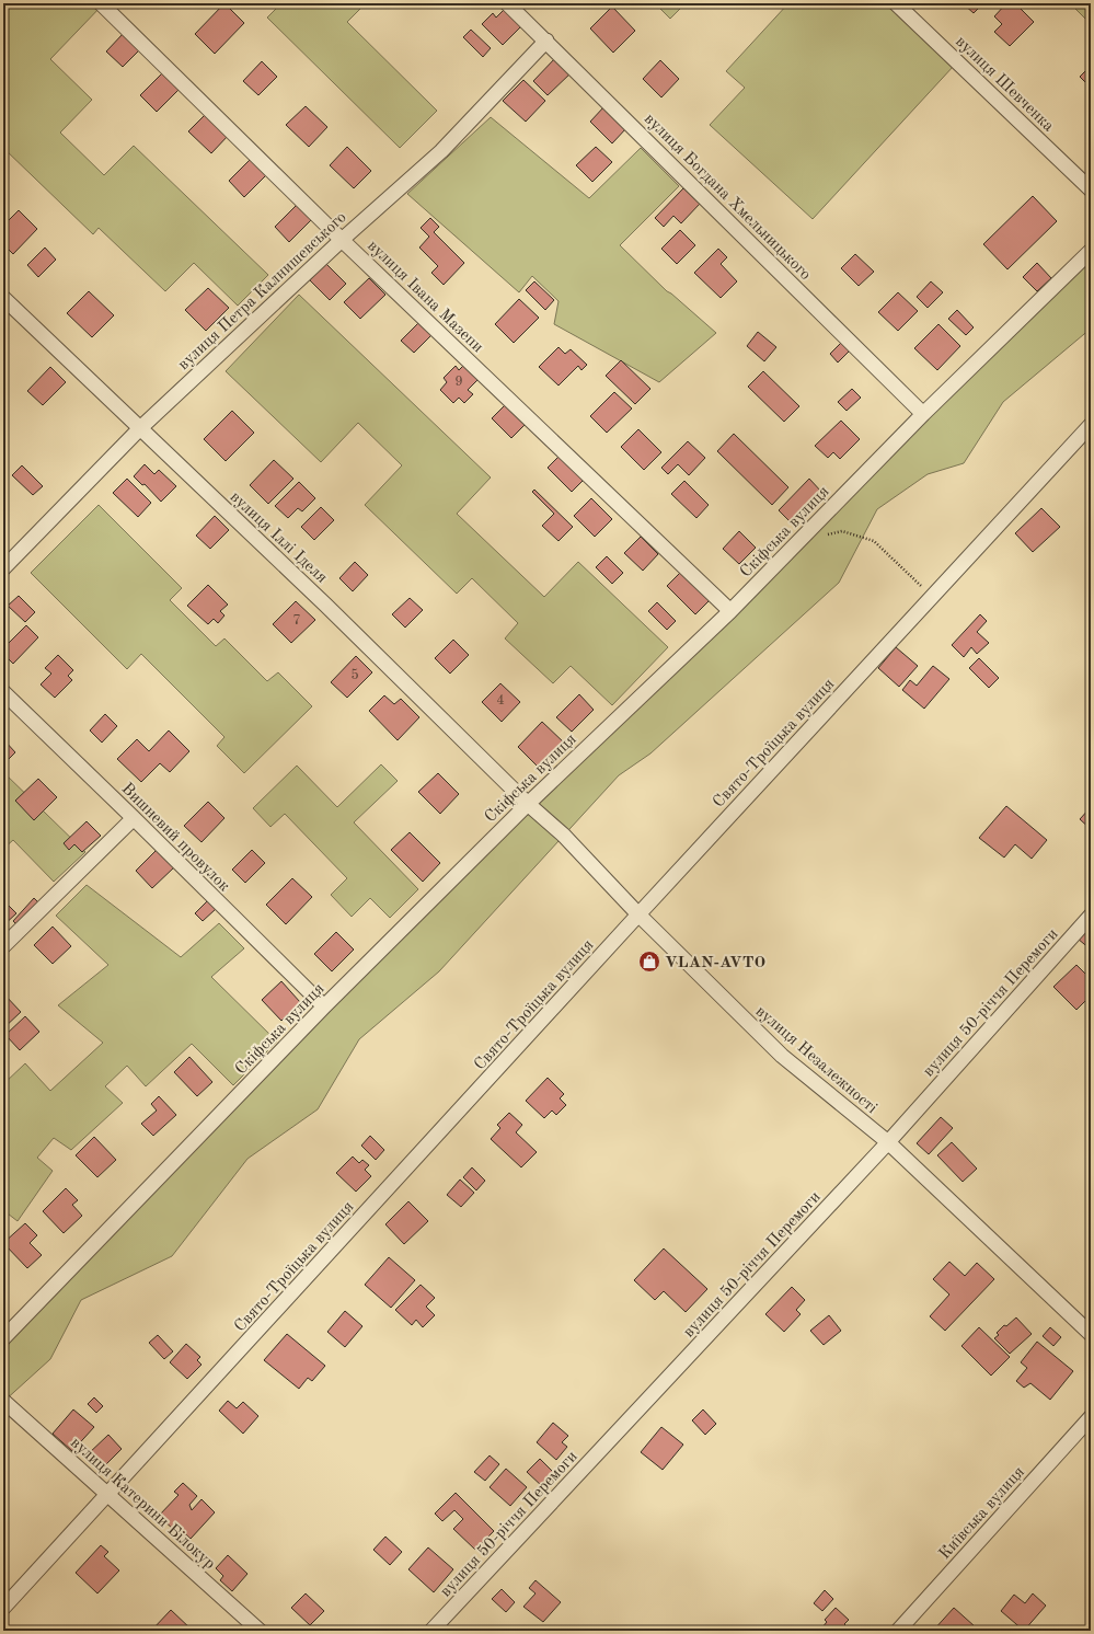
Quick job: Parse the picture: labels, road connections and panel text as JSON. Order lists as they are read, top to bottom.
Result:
{
  "streets": {
    "street": [
      "вулиця Шевченка",
      "вулиця Богдана Хмельницького",
      "вулиця Петра Калнишевського",
      "вулиця Івана Мазепи",
      "Скіфська вулиця",
      "вулиця Іллі Іделя",
      "Свято-Троїцька вулиця",
      "Вишневий провулок",
      "вулиця 50-річчя Перемоги",
      "вулиця Незалежності",
      "вулиця Катерини Білокур",
      "Київська вулиця"
    ]
  },
  "crossings": [
    ["вулиця Богдана Хмельницького", "вулиця Петра Калнишевського"],
    ["вулиця Богдана Хмельницького", "Скіфська вулиця"],
    ["вулиця Петра Калнишевського", "вулиця Івана Мазепи"],
    ["вулиця Петра Калнишевського", "вулиця Іллі Іделя"],
    ["вулиця Івана Мазепи", "Скіфська вулиця"],
    ["Скіфська вулиця", "вулиця Іллі Іделя"],
    ["Скіфська вулиця", "Вишневий провулок"],
    ["Скіфська вулиця", "вулиця Незалежності"],
    ["вулиця Іллі Іделя", "вулиця Незалежності"],
    ["Свято-Троїцька вулиця", "вулиця Незалежності"],
    ["Свято-Троїцька вулиця", "вулиця Катерини Білокур"],
    ["вулиця 50-річчя Перемоги", "вулиця Незалежності"]
  ],
  "places": {
    "shop": ["VLAN-AVTO"]
  },
  "house_numbers": [
    "9",
    "7",
    "5",
    "4"
  ]
}
